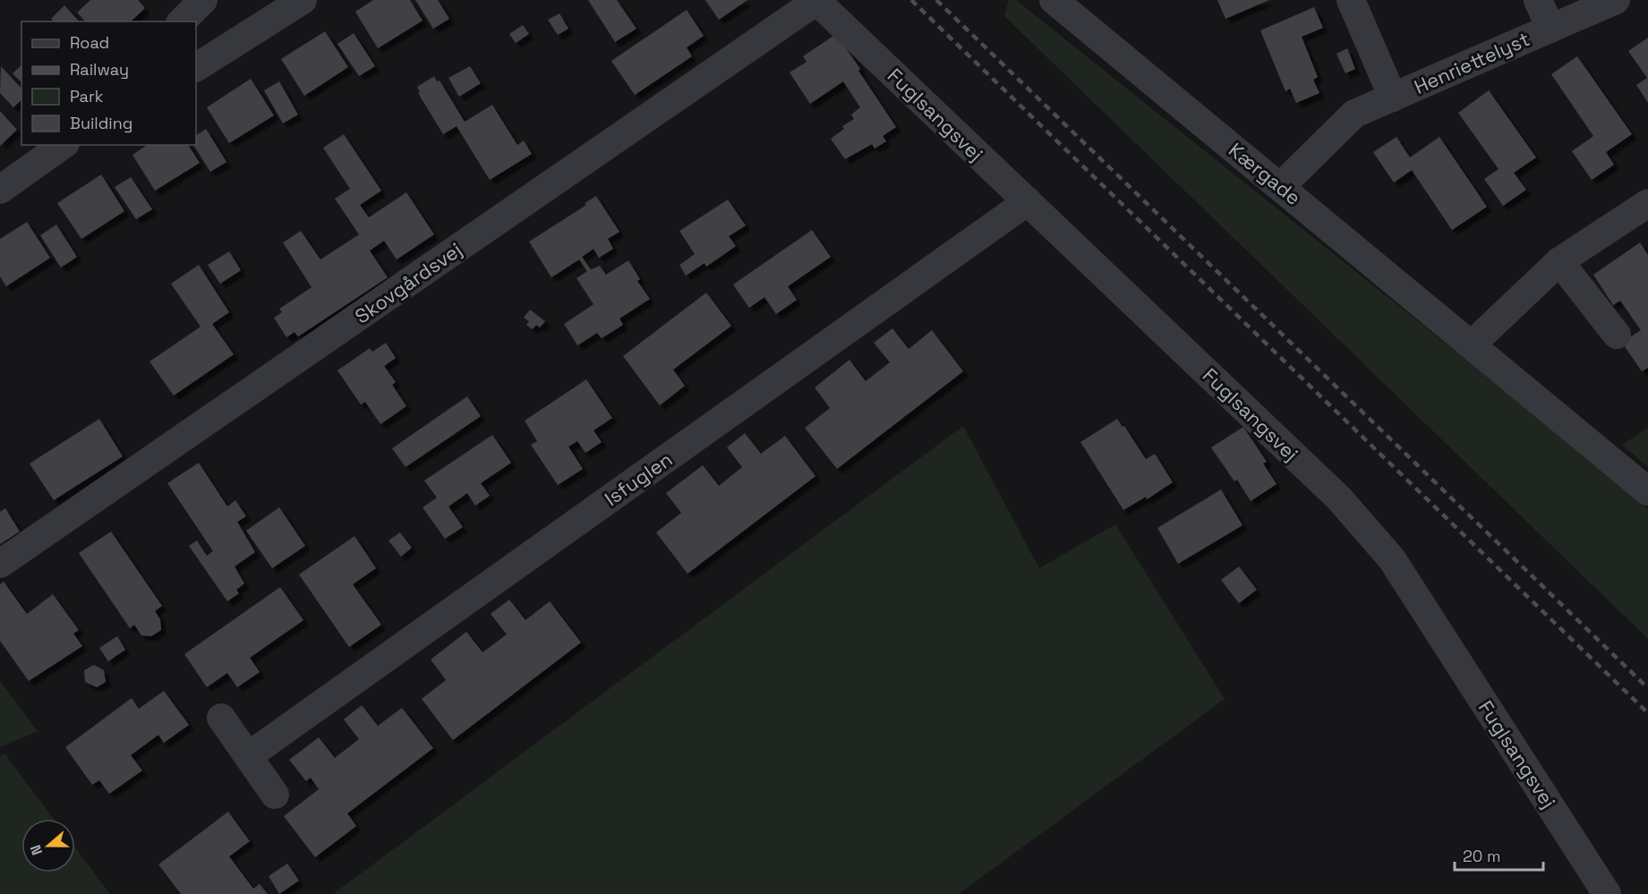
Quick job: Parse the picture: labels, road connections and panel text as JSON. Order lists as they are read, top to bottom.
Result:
{
  "streets": {
    "street": [
      "Henriettelyst",
      "Fuglsangsvej",
      "Kærgade",
      "Skovgårdsvej",
      "Isfuglen"
    ]
  },
  "crossings": [
    ["Henriettelyst", "Kærgade"],
    ["Fuglsangsvej", "Skovgårdsvej"],
    ["Fuglsangsvej", "Isfuglen"]
  ],
  "legend": [
    "Road",
    "Railway",
    "Park",
    "Building"
  ],
  "scale_bar": "20 m",
  "north": "left"
}
